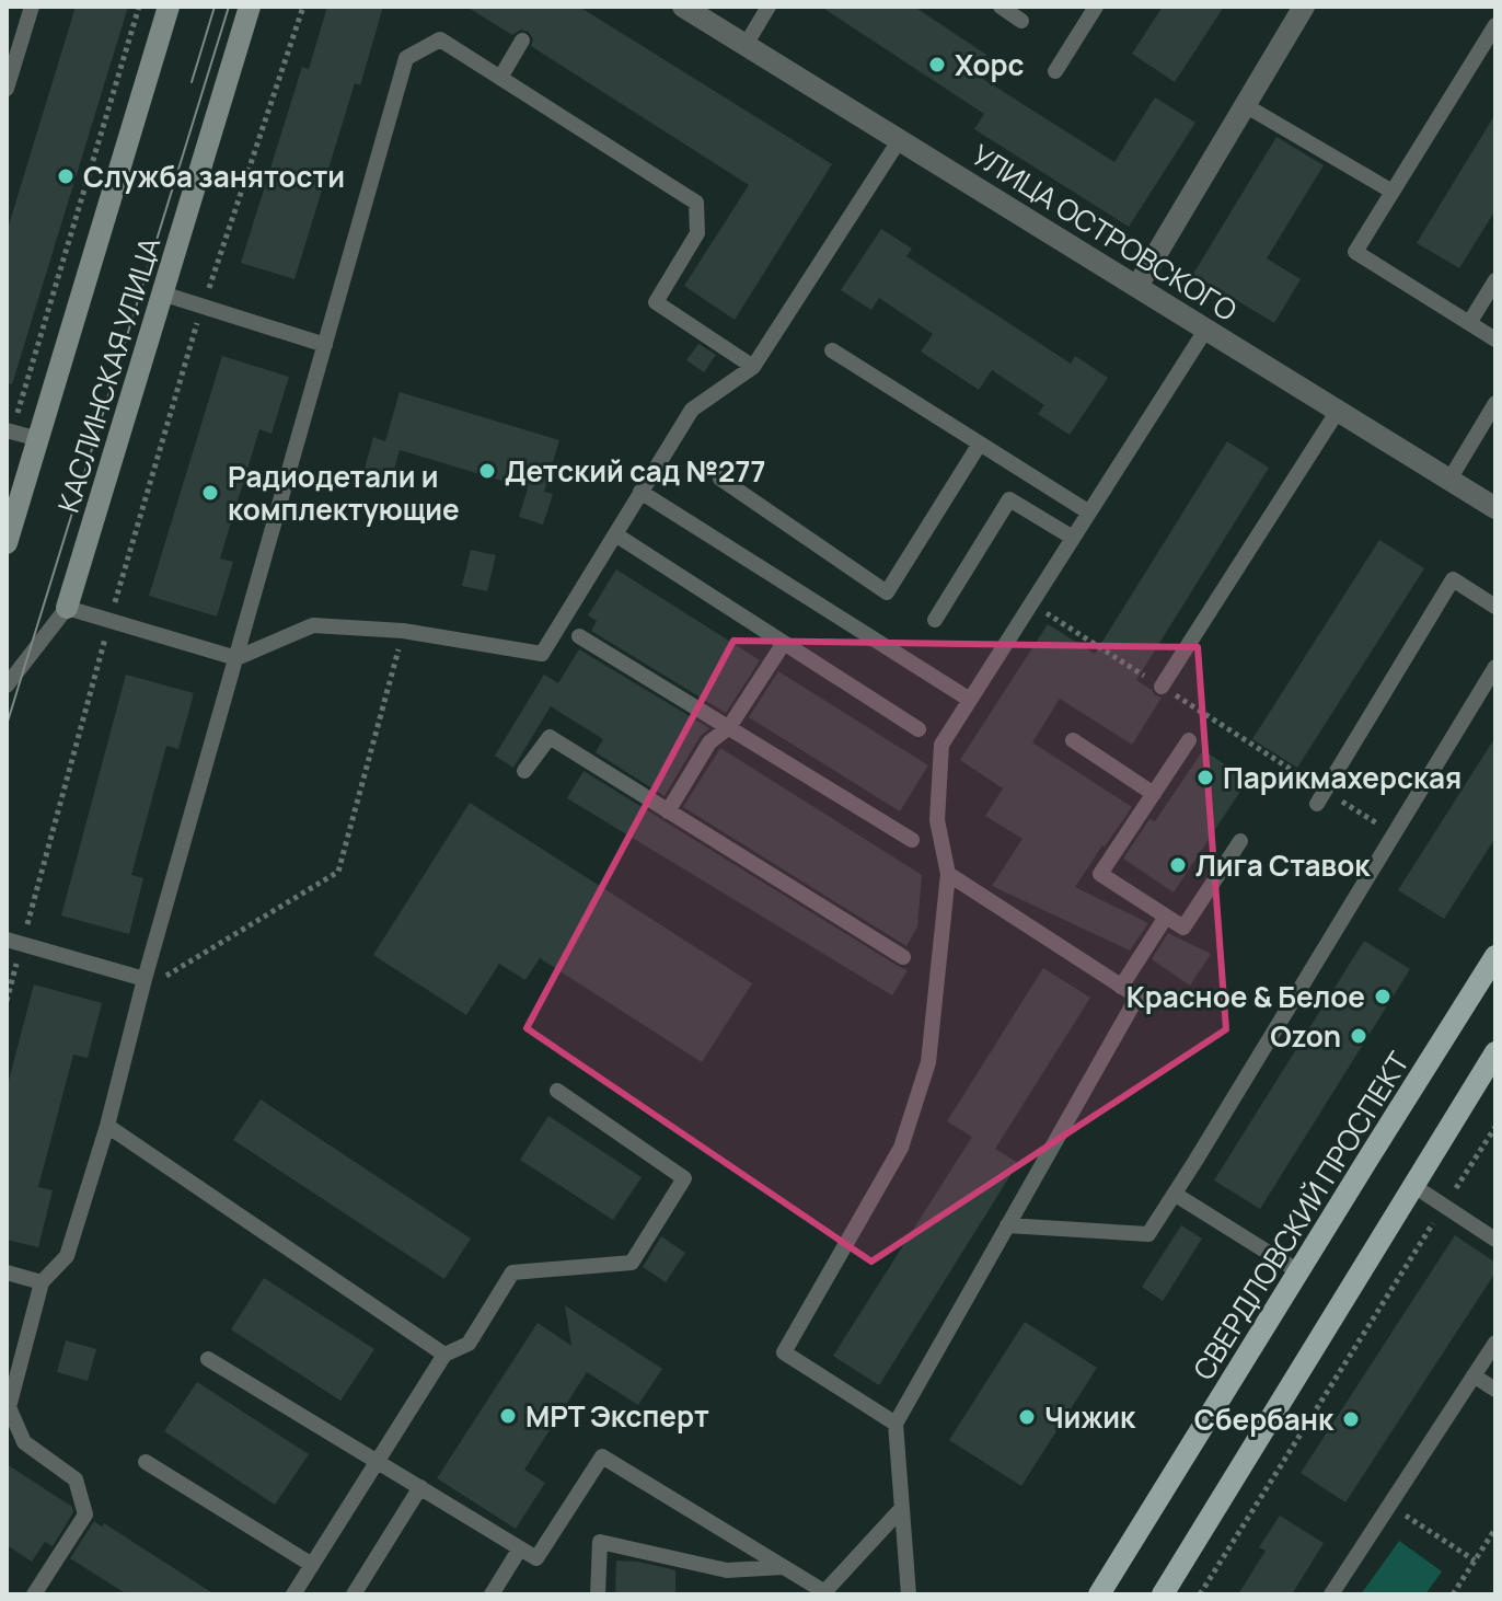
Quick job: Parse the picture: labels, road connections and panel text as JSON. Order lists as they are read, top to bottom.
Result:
{
  "streets": {
    "main road": ["КАСЛИНСКАЯ УЛИЦА", "СВЕРДЛОВСКИЙ ПРОСПЕКТ"],
    "street": ["УЛИЦА ОСТРОВСКОГО"]
  },
  "places": [
    "Хорс",
    "Служба занятости",
    "Детский сад №277",
    "Радиодетали и комплектующие",
    "Парикмахерская",
    "Лига Ставок",
    "Красное & Белое",
    "Ozon",
    "МРТ Эксперт",
    "Чижик",
    "Сбербанк"
  ]
}
